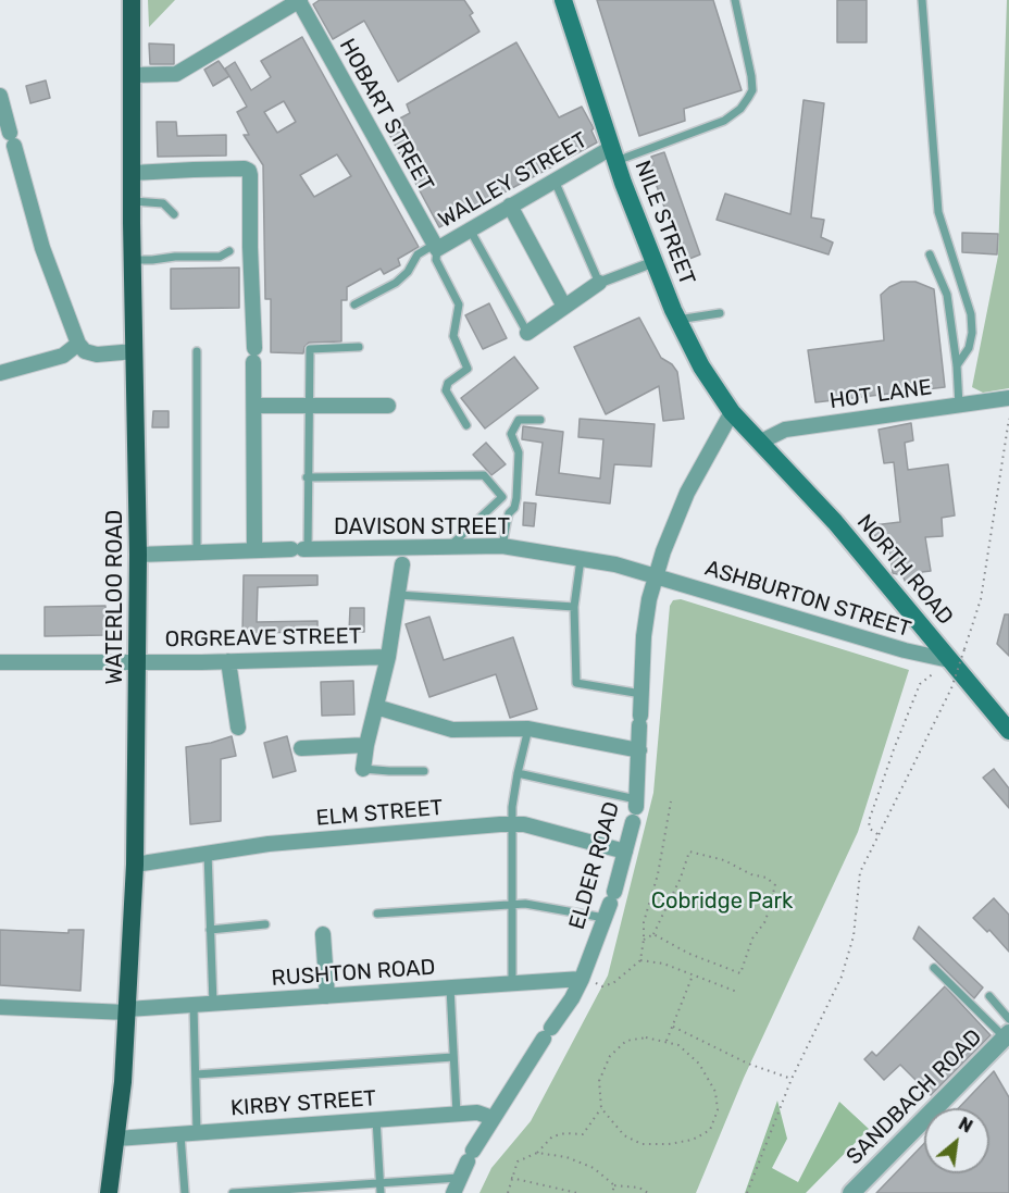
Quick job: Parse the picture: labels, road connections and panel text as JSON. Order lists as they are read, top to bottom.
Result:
{
  "streets": {
    "main road": ["NILE STREET", "NORTH ROAD", "WATERLOO ROAD"],
    "street": [
      "HOBART STREET",
      "WALLEY STREET",
      "HOT LANE",
      "DAVISON STREET",
      "ASHBURTON STREET",
      "ORGREAVE STREET",
      "ELM STREET",
      "ELDER ROAD",
      "RUSHTON ROAD",
      "SANDBACH ROAD",
      "KIRBY STREET"
    ]
  },
  "crossings": [
    ["HOBART STREET", "WALLEY STREET"],
    ["WALLEY STREET", "NILE STREET"],
    ["NILE STREET", "HOT LANE"],
    ["NILE STREET", "NORTH ROAD"],
    ["NILE STREET", "ELDER ROAD"],
    ["HOT LANE", "NORTH ROAD"],
    ["DAVISON STREET", "WATERLOO ROAD"],
    ["DAVISON STREET", "ASHBURTON STREET"],
    ["DAVISON STREET", "ELDER ROAD"],
    ["NORTH ROAD", "ASHBURTON STREET"],
    ["WATERLOO ROAD", "ORGREAVE STREET"],
    ["WATERLOO ROAD", "ELM STREET"],
    ["WATERLOO ROAD", "RUSHTON ROAD"],
    ["WATERLOO ROAD", "KIRBY STREET"],
    ["ASHBURTON STREET", "ELDER ROAD"],
    ["ELM STREET", "ELDER ROAD"],
    ["ELDER ROAD", "RUSHTON ROAD"],
    ["ELDER ROAD", "KIRBY STREET"]
  ],
  "parks": ["Cobridge Park"],
  "north": "top right"
}
